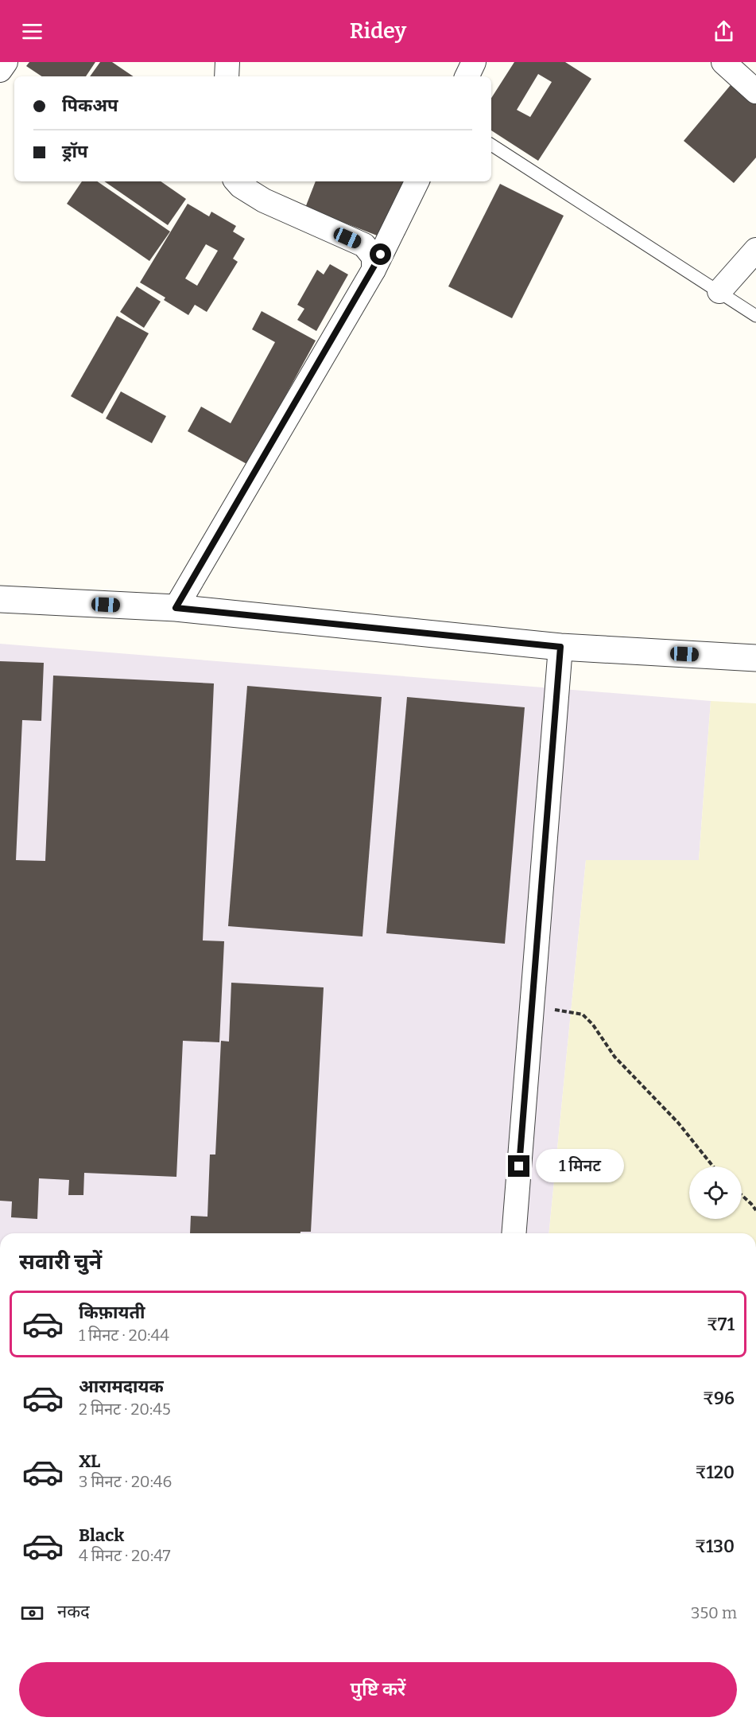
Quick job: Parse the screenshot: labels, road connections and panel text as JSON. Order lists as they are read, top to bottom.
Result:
{
  "page": {
    "header": "Ridey",
    "banner": ["पिकअप", "ड्रॉप"],
    "bubble": "1 मिनट",
    "heading": "सवारी चुनें",
    "list": [
      {
        "name": "किफ़ायती",
        "note": "1 मिनट · 20:44",
        "value": "₹71"
      },
      {
        "name": "आरामदायक",
        "note": "2 मिनट · 20:45",
        "value": "₹96"
      },
      {
        "name": "XL",
        "note": "3 मिनट · 20:46",
        "value": "₹120"
      },
      {
        "name": "Black",
        "note": "4 मिनट · 20:47",
        "value": "₹130"
      }
    ],
    "pay": ["नकद", "350 m"],
    "buttons": "पुष्टि करें"
  }
}
